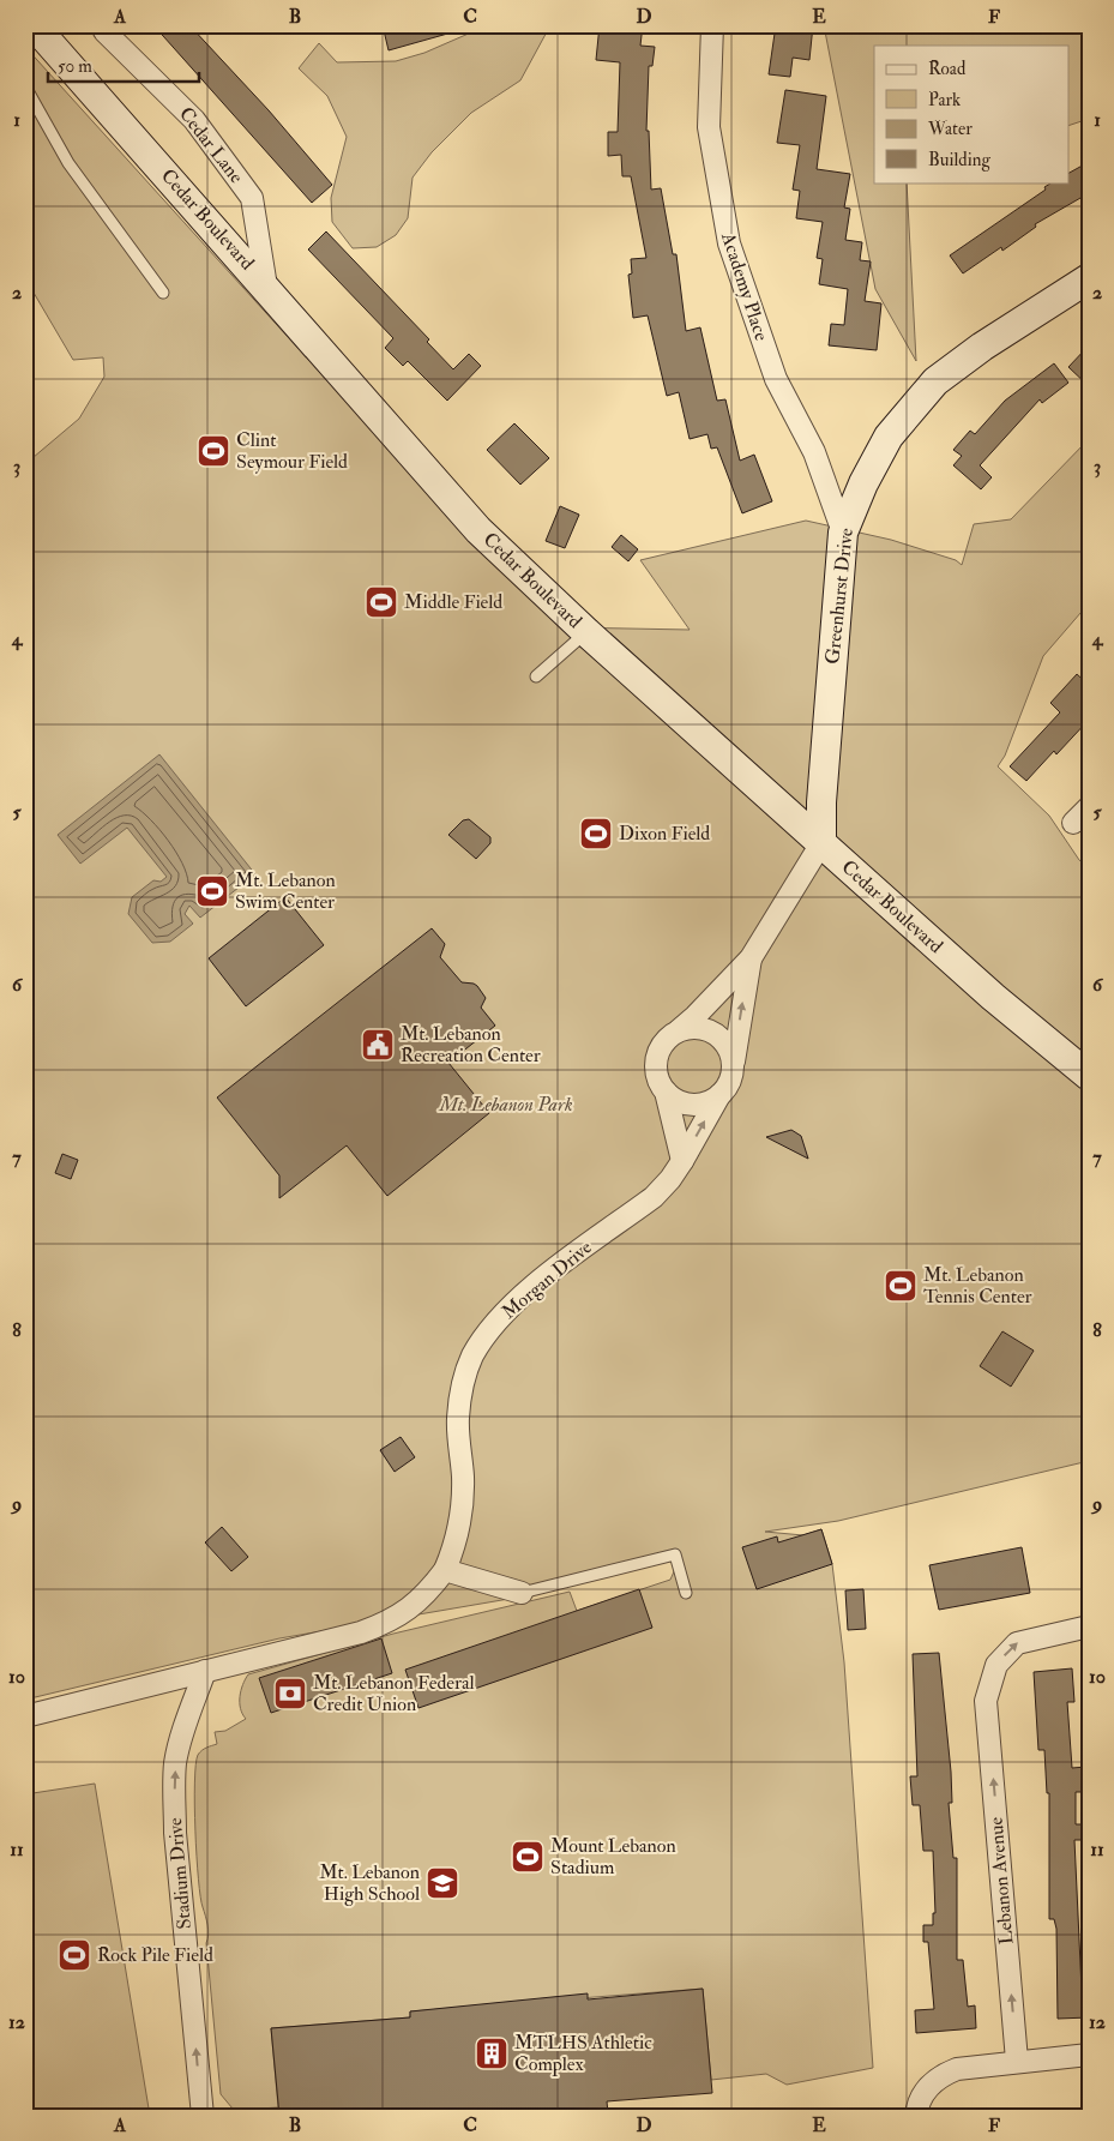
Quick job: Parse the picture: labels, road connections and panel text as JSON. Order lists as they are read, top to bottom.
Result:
{
  "streets": {
    "street": [
      "Cedar Lane",
      "Cedar Boulevard",
      "Academy Place",
      "Greenhurst Drive",
      "Morgan Drive",
      "Stadium Drive",
      "Lebanon Avenue"
    ]
  },
  "crossings": [
    ["Cedar Lane", "Cedar Boulevard"],
    ["Cedar Boulevard", "Greenhurst Drive"],
    ["Academy Place", "Greenhurst Drive"]
  ],
  "one_way": ["Stadium Drive", "Lebanon Avenue"],
  "parks": ["Mt. Lebanon Park"],
  "places": {
    "sports": [
      "Clint Seymour Field",
      "Middle Field",
      "Dixon Field",
      "Mt. Lebanon Swim Center",
      "Mt. Lebanon Tennis Center",
      "Mount Lebanon Stadium",
      "Rock Pile Field"
    ],
    "public building": ["Mt. Lebanon Recreation Center"],
    "bank": ["Mt. Lebanon Federal Credit Union"],
    "school or university": ["Mt. Lebanon High School"],
    "building": ["MTLHS Athletic Complex"]
  },
  "legend": [
    "Road",
    "Park",
    "Water",
    "Building"
  ],
  "scale_bar": "50 m",
  "grid": {
    "columns": [
      "A",
      "B",
      "C",
      "D",
      "E",
      "F"
    ],
    "rows": [
      "1",
      "2",
      "3",
      "4",
      "5",
      "6",
      "7",
      "8",
      "9",
      "10",
      "11",
      "12"
    ]
  }
}
